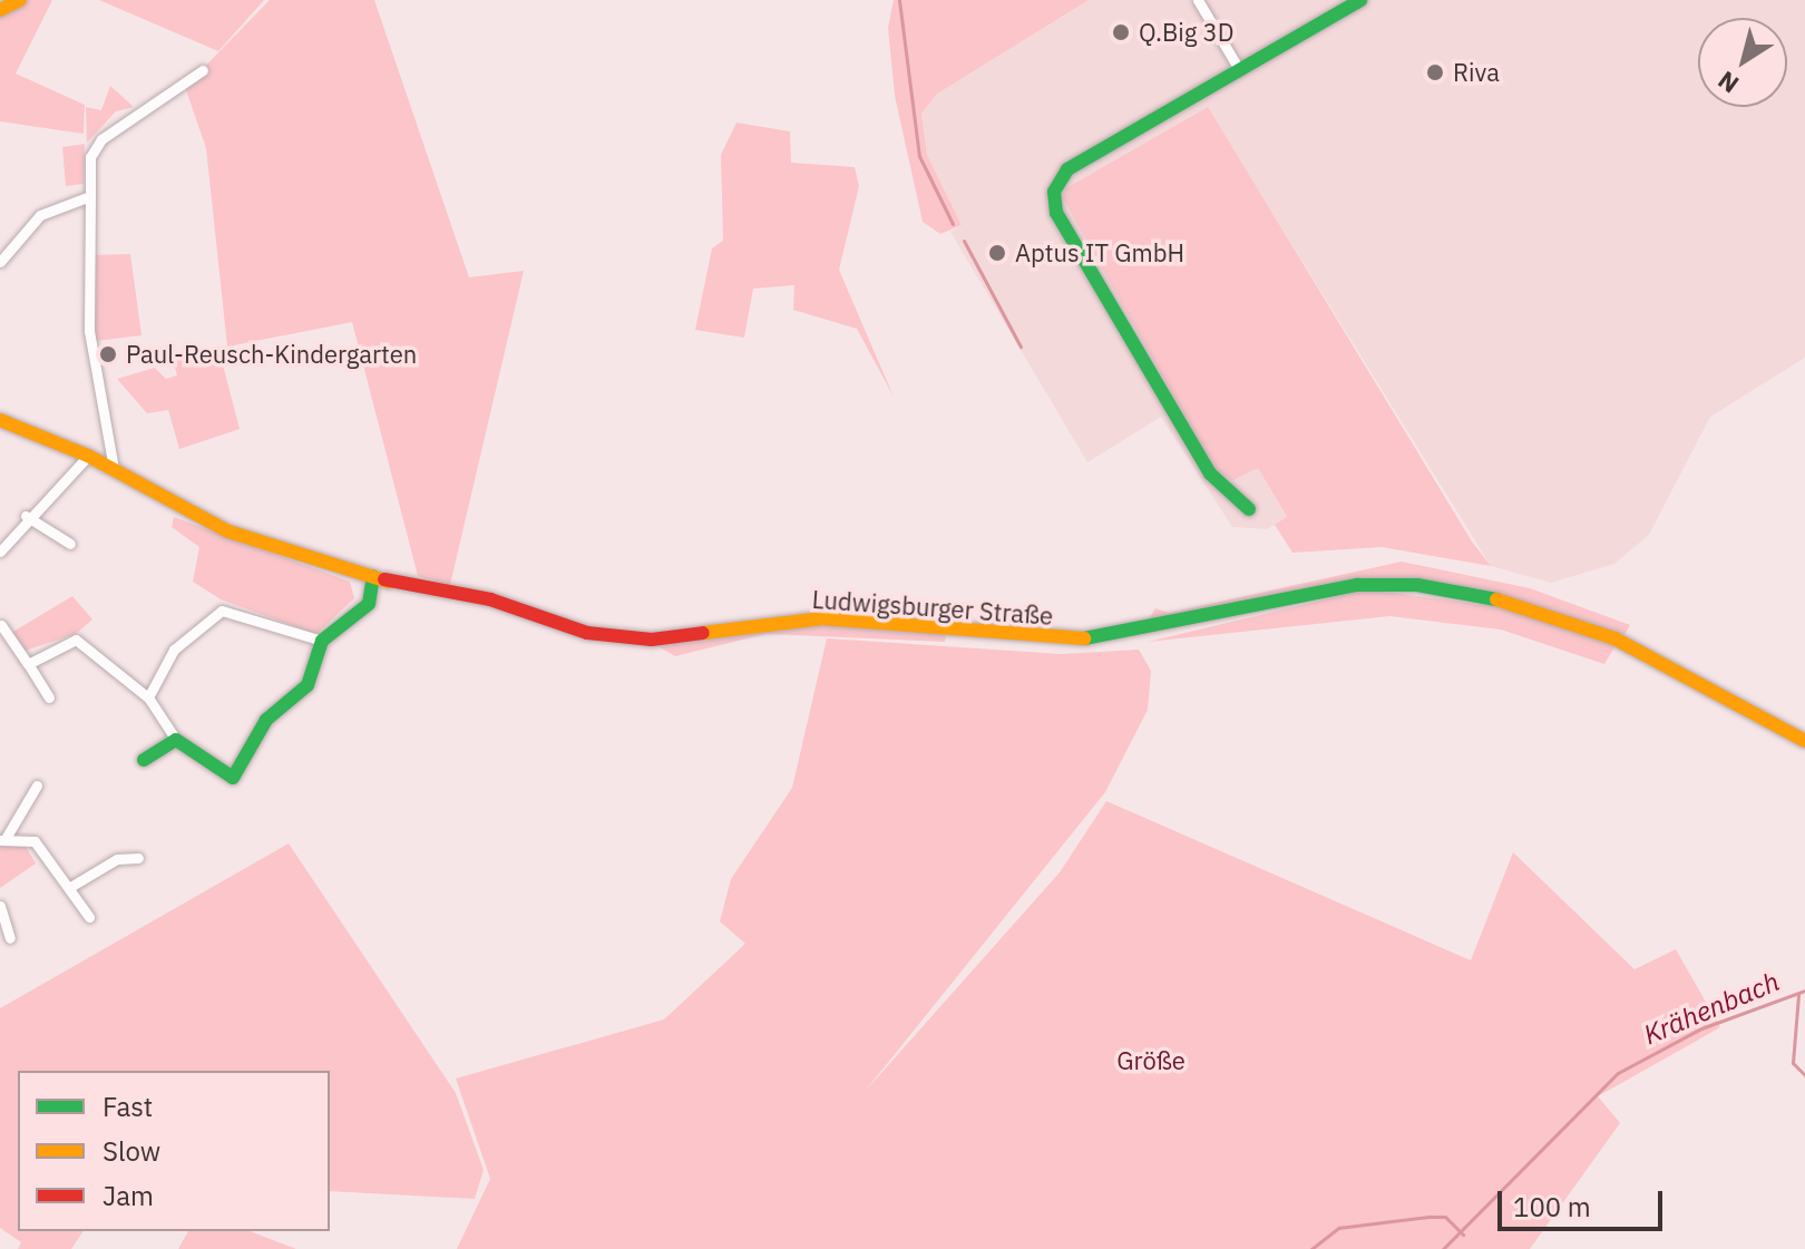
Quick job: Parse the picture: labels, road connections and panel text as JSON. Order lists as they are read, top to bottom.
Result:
{
  "streets": {
    "street": ["Ludwigsburger Straße"]
  },
  "water": ["Krähenbach"],
  "parks": ["Größe"],
  "places": [
    "Q.Big 3D",
    "Riva",
    "Aptus IT GmbH",
    "Paul-Reusch-Kindergarten"
  ],
  "legend": ["Fast", "Slow", "Jam"],
  "scale_bar": "100 m",
  "north": "bottom left"
}
